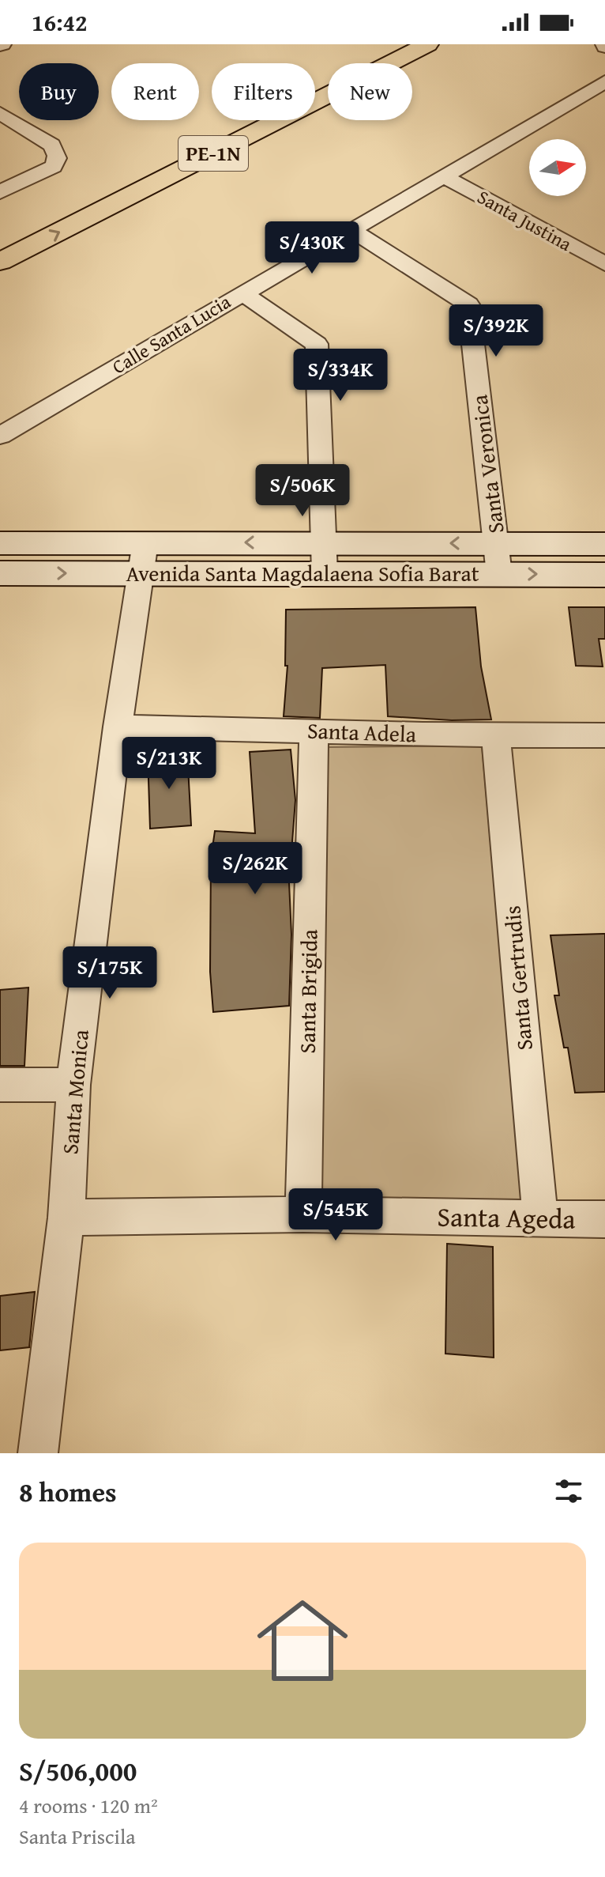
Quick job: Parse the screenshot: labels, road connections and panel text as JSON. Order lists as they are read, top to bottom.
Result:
{
  "streets": {
    "highway": ["PE-1N"],
    "street": [
      "Santa Justina",
      "Calle Santa Lucia",
      "Santa Veronica",
      "Avenida Santa Magdalaena Sofia Barat",
      "Santa Adela",
      "Santa Gertrudis",
      "Santa Brigida",
      "Santa Monica",
      "Santa Ageda"
    ]
  },
  "crossings": [
    ["Santa Justina", "Calle Santa Lucia"],
    ["Calle Santa Lucia", "Santa Veronica"],
    ["Santa Veronica", "Avenida Santa Magdalaena Sofia Barat"],
    ["Avenida Santa Magdalaena Sofia Barat", "Santa Monica"],
    ["Santa Adela", "Santa Gertrudis"],
    ["Santa Adela", "Santa Brigida"],
    ["Santa Adela", "Santa Monica"],
    ["Santa Gertrudis", "Santa Ageda"],
    ["Santa Brigida", "Santa Ageda"],
    ["Santa Monica", "Santa Ageda"]
  ],
  "north": "right",
  "page": {
    "status": "16:42",
    "chip": [
      "Buy",
      "Rent",
      "Filters",
      "New"
    ],
    "price": [
      "S/430K",
      "S/392K",
      "S/334K",
      "S/506K",
      "S/213K",
      "S/262K",
      "S/175K",
      "S/545K"
    ],
    "heading": "8 homes",
    "list": [
      {
        "name": "S/506,000",
        "note": "4 rooms · 120 m² · Santa Priscila"
      }
    ]
  }
}
